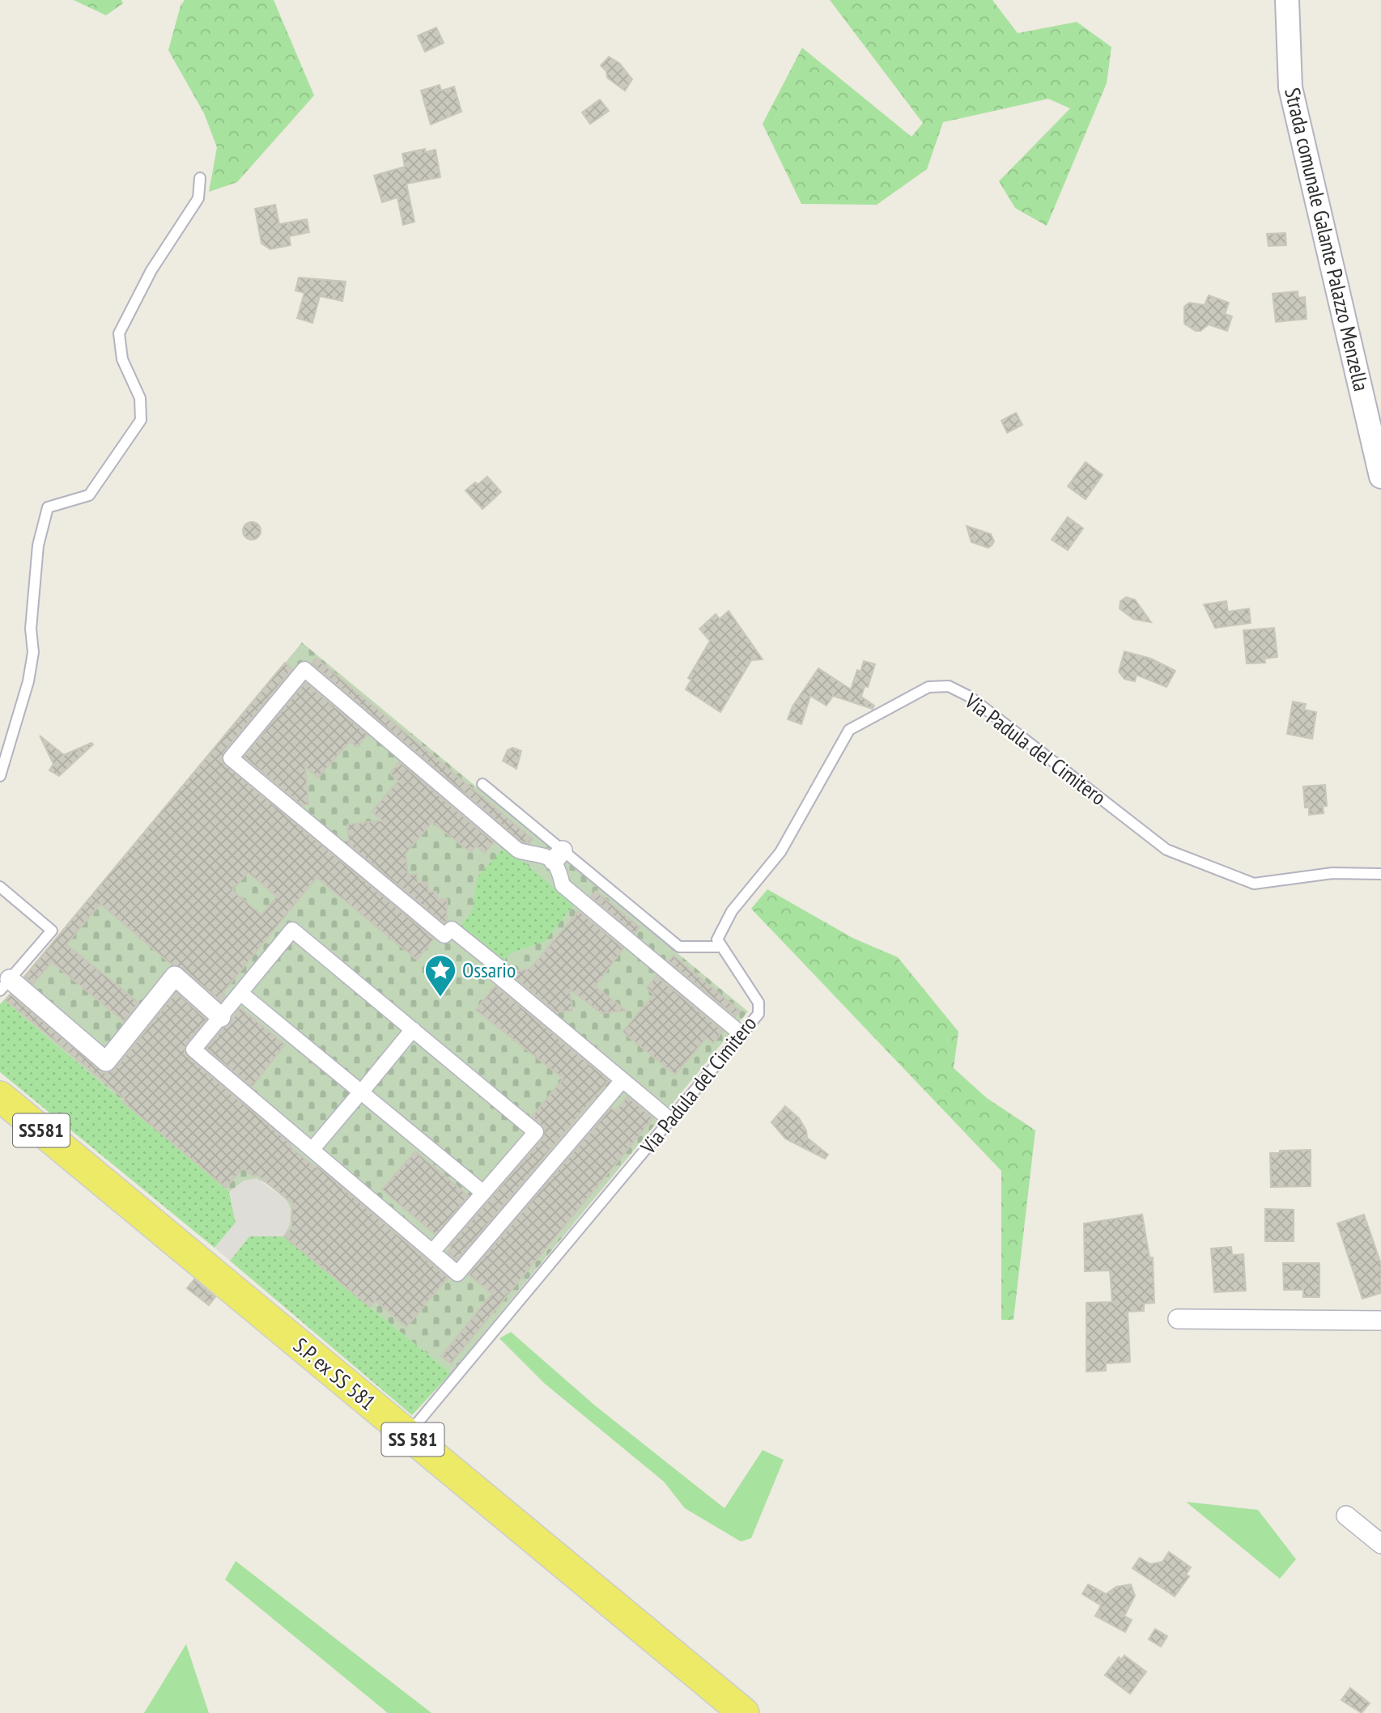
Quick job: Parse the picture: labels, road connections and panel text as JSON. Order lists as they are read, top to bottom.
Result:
{
  "streets": {
    "main road": ["SS581", "S.P. ex SS 581", "SS 581"],
    "street": ["Strada comunale Galante Palazzo Menzella"],
    "lane": ["Via Padula del Cimitero"]
  },
  "crossings": [
    ["Via Padula del Cimitero", "S.P. ex SS 581"],
    ["SS581", "S.P. ex SS 581"]
  ],
  "places": {
    "place": ["Ossario"]
  }
}
